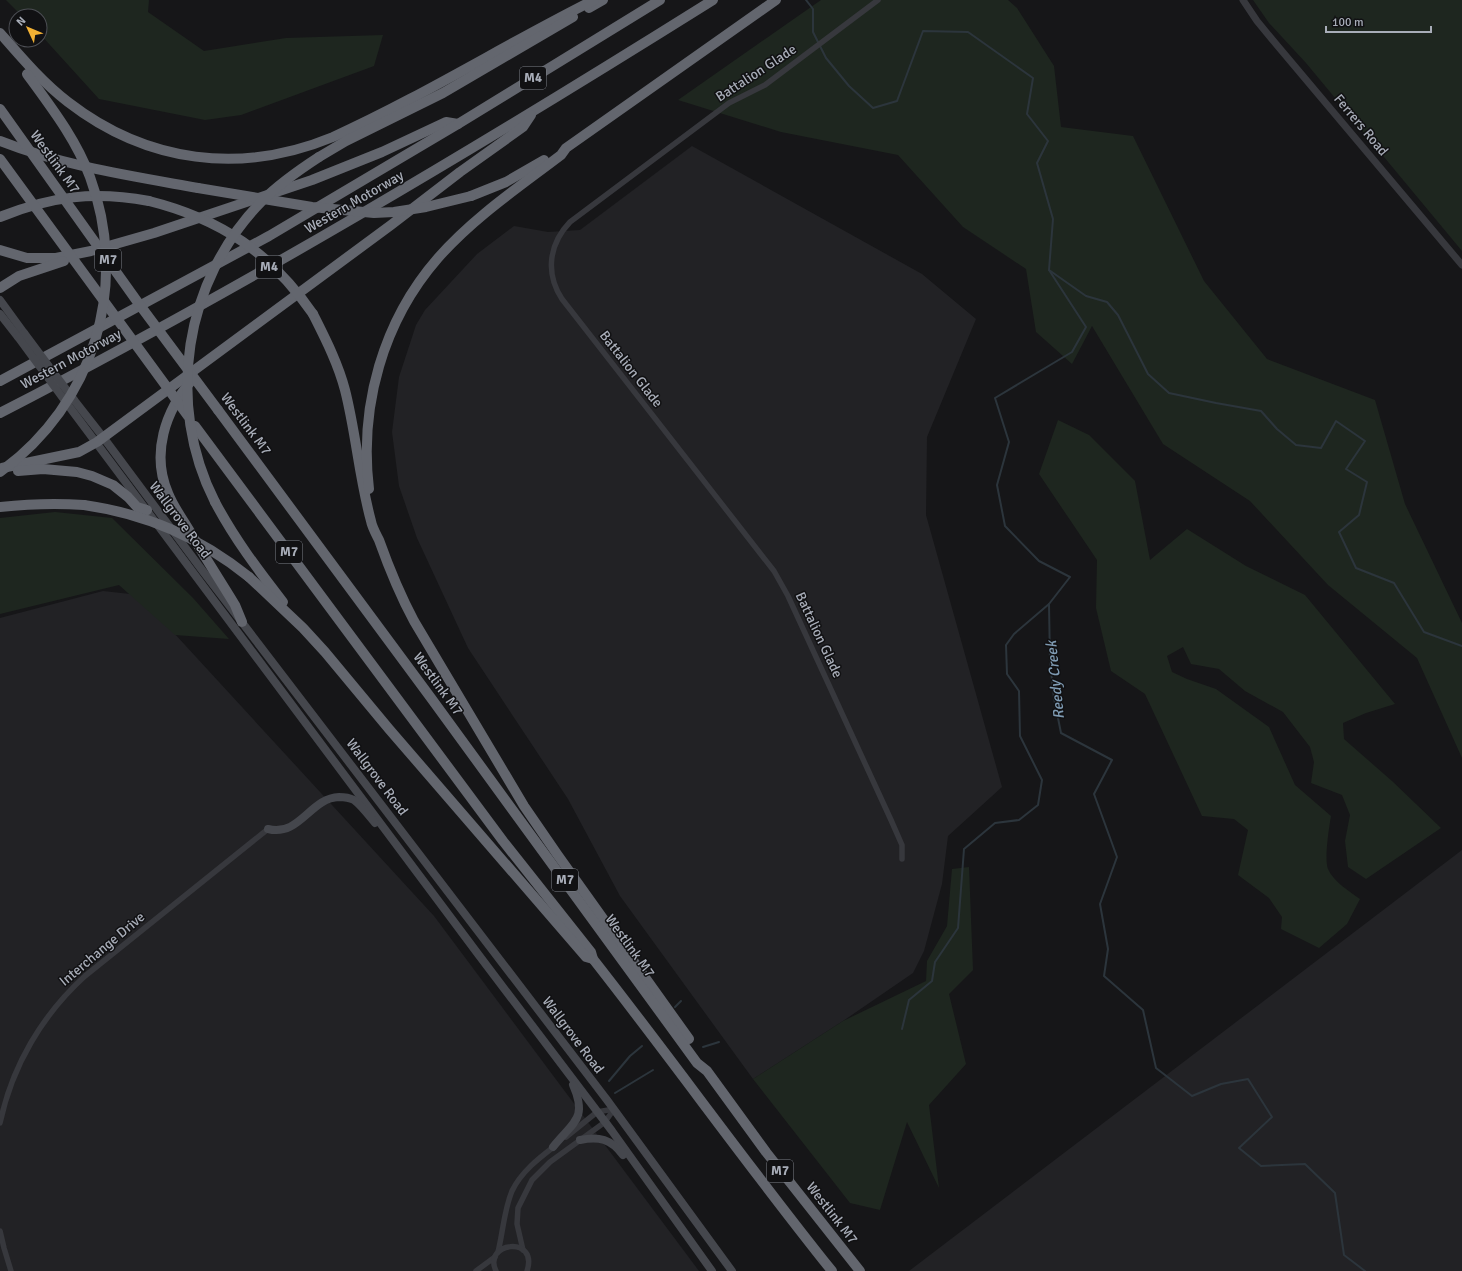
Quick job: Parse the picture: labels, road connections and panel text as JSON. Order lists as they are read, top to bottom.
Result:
{
  "streets": {
    "highway": [
      "M4",
      "Westlink M7",
      "Western Motorway",
      "M7"
    ],
    "main road": ["Wallgrove Road"],
    "street": ["Battalion Glade", "Ferrers Road", "Interchange Drive"]
  },
  "water": ["Reedy Creek"],
  "scale_bar": "100 m",
  "north": "top left"
}
